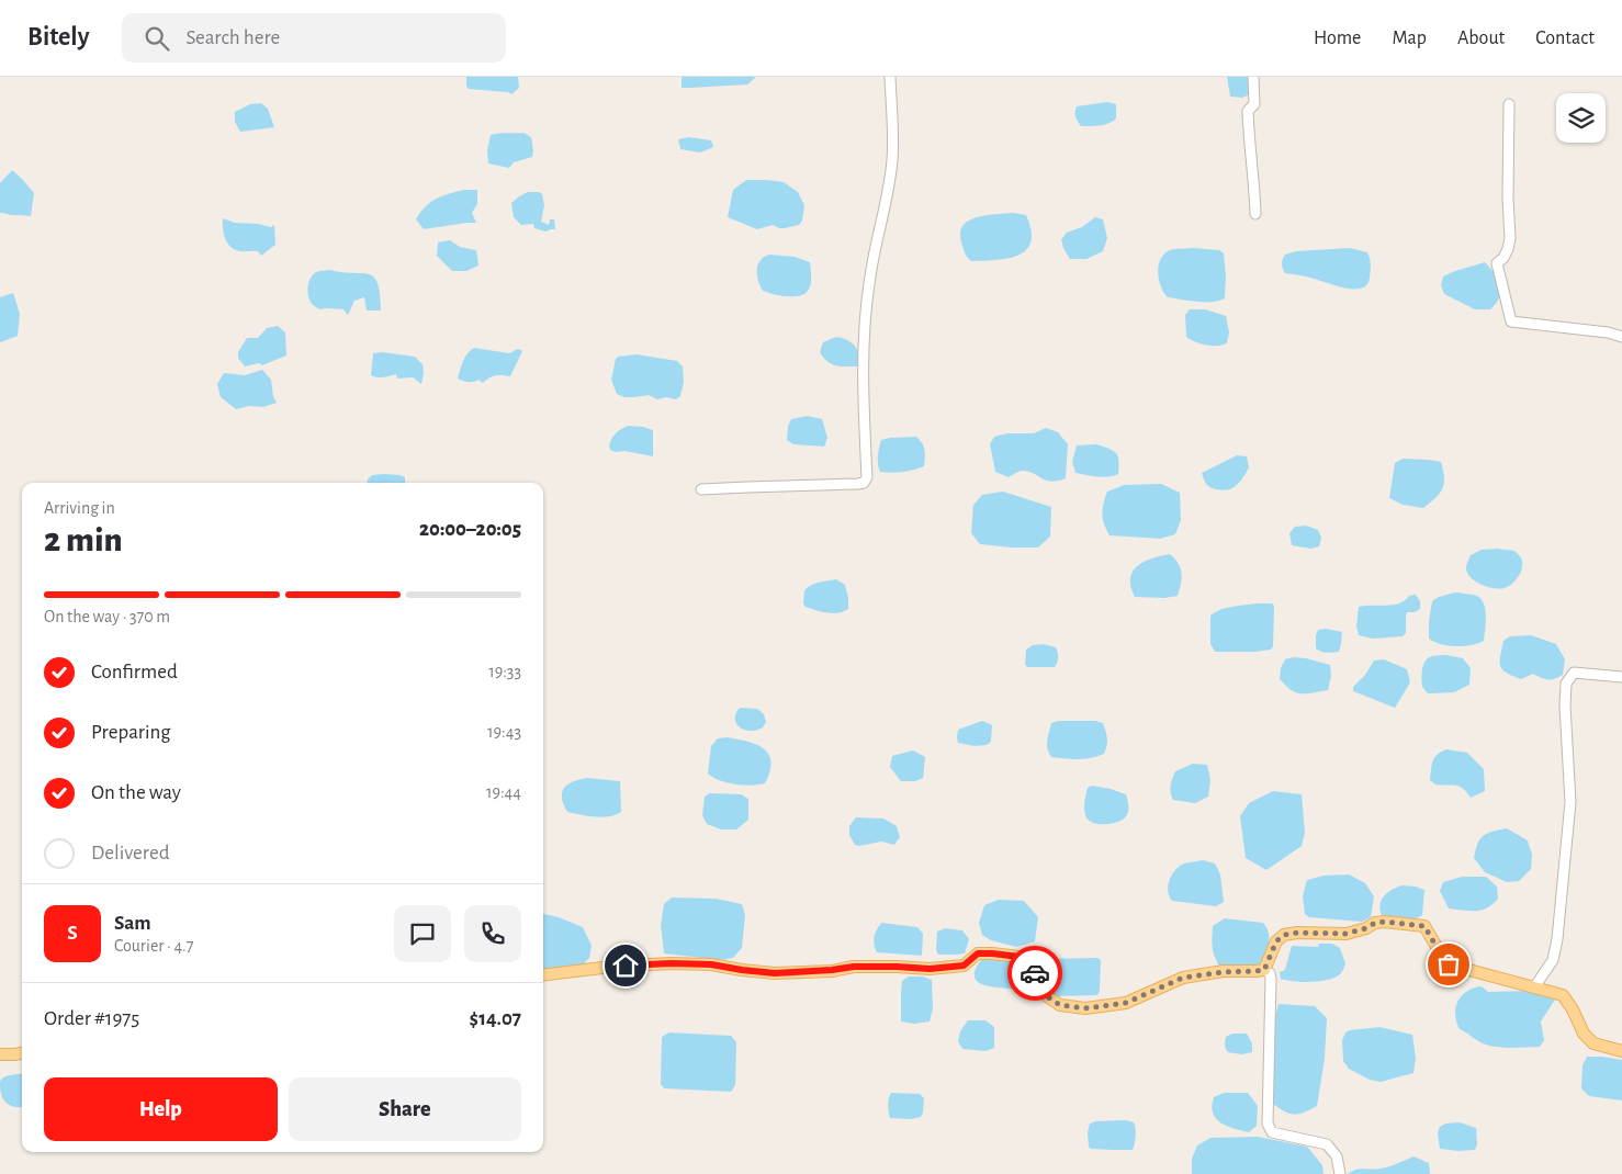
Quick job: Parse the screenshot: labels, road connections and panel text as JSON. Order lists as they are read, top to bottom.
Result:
{
  "page": {
    "header": "Bitely",
    "search": "Search here",
    "nav": [
      "Home",
      "Map",
      "About",
      "Contact"
    ],
    "heading": ["2 min", "Arriving in", "20:00–20:05"],
    "panel": [
      "Sam",
      "Courier · 4.7",
      "Order #1975",
      "$14.07"
    ],
    "bar": "On the way · 370 m",
    "list": [
      ["Confirmed", "19:33"],
      ["Preparing", "19:43"],
      ["On the way", "19:44"],
      "Delivered"
    ],
    "round": "S",
    "buttons": ["Help", "Share"]
  }
}
